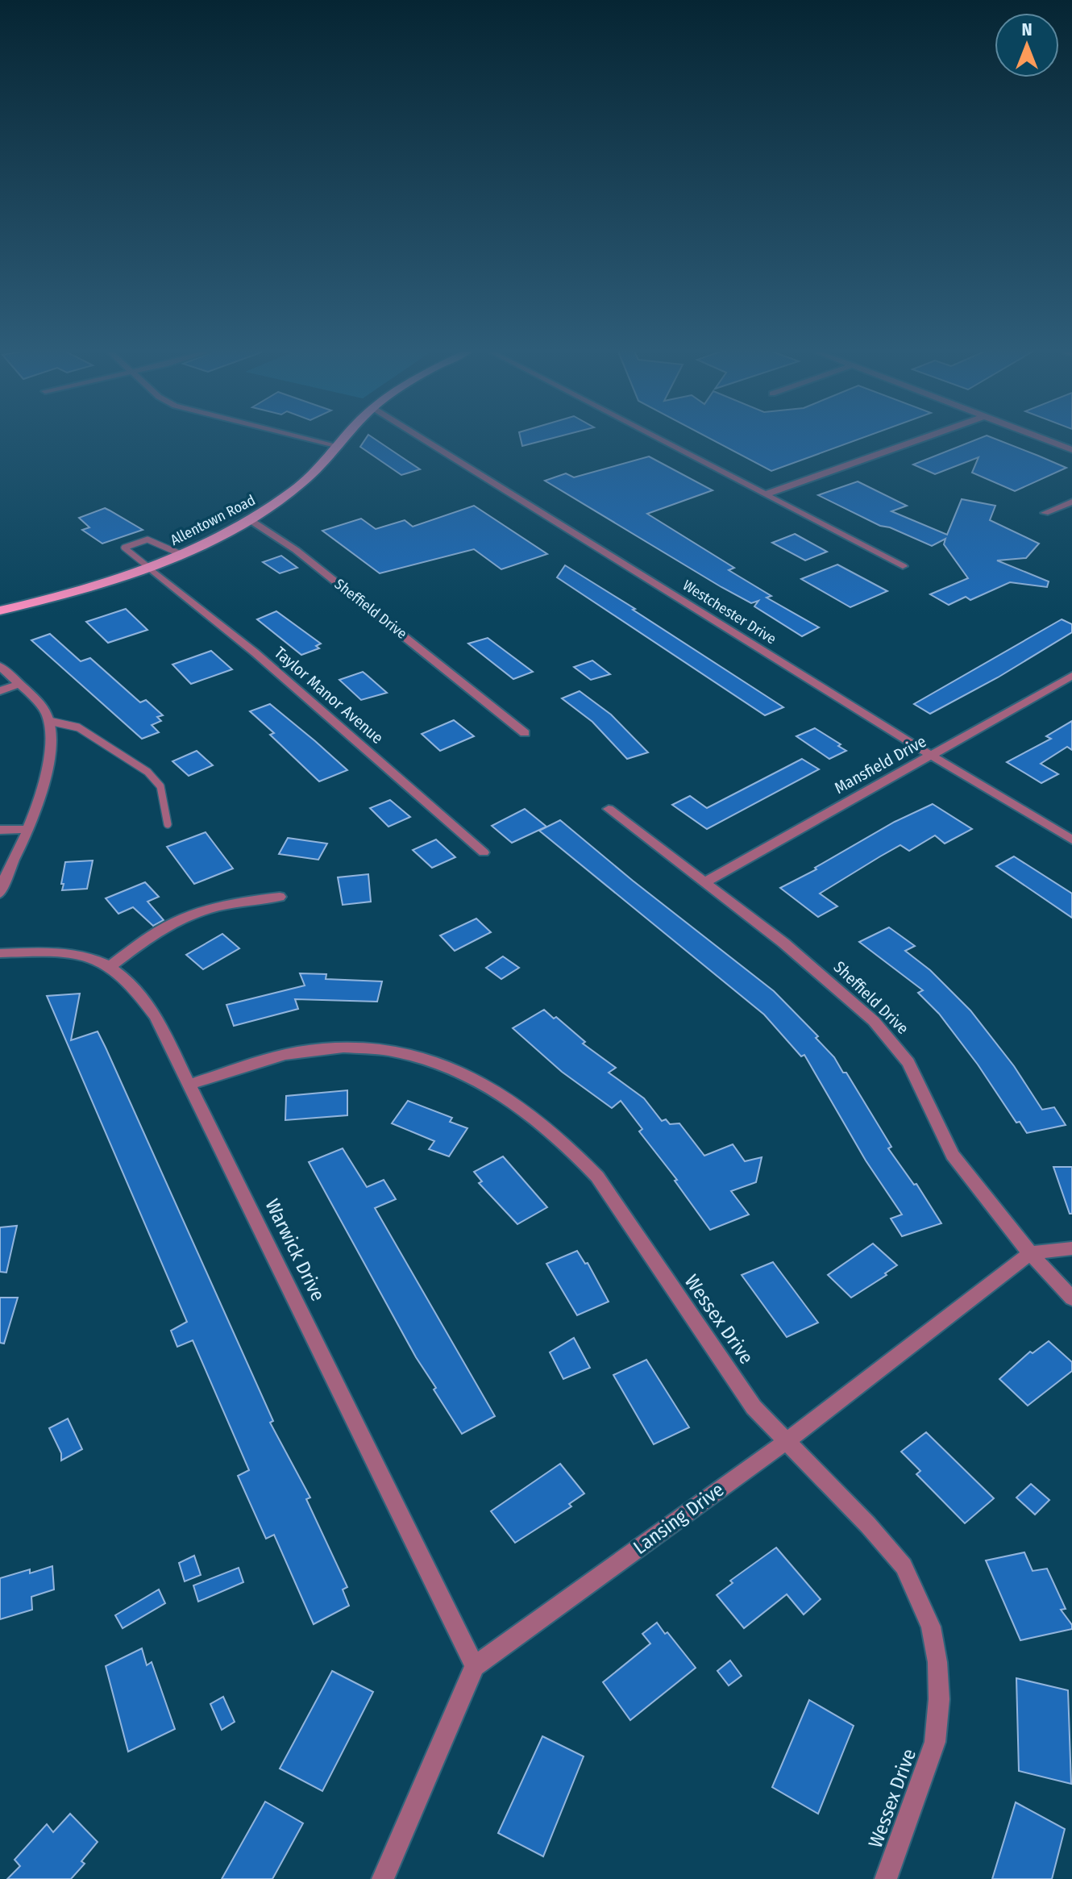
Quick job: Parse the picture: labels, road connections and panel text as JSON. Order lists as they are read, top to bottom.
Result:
{
  "streets": {
    "main road": ["Allentown Road"],
    "street": [
      "Sheffield Drive",
      "Westchester Drive",
      "Taylor Manor Avenue",
      "Mansfield Drive",
      "Warwick Drive",
      "Wessex Drive",
      "Lansing Drive"
    ]
  },
  "crossings": [
    ["Allentown Road", "Sheffield Drive"],
    ["Allentown Road", "Taylor Manor Avenue"],
    ["Sheffield Drive", "Mansfield Drive"],
    ["Sheffield Drive", "Lansing Drive"],
    ["Westchester Drive", "Mansfield Drive"],
    ["Warwick Drive", "Wessex Drive"],
    ["Warwick Drive", "Lansing Drive"],
    ["Wessex Drive", "Lansing Drive"]
  ],
  "north": "top"
}
